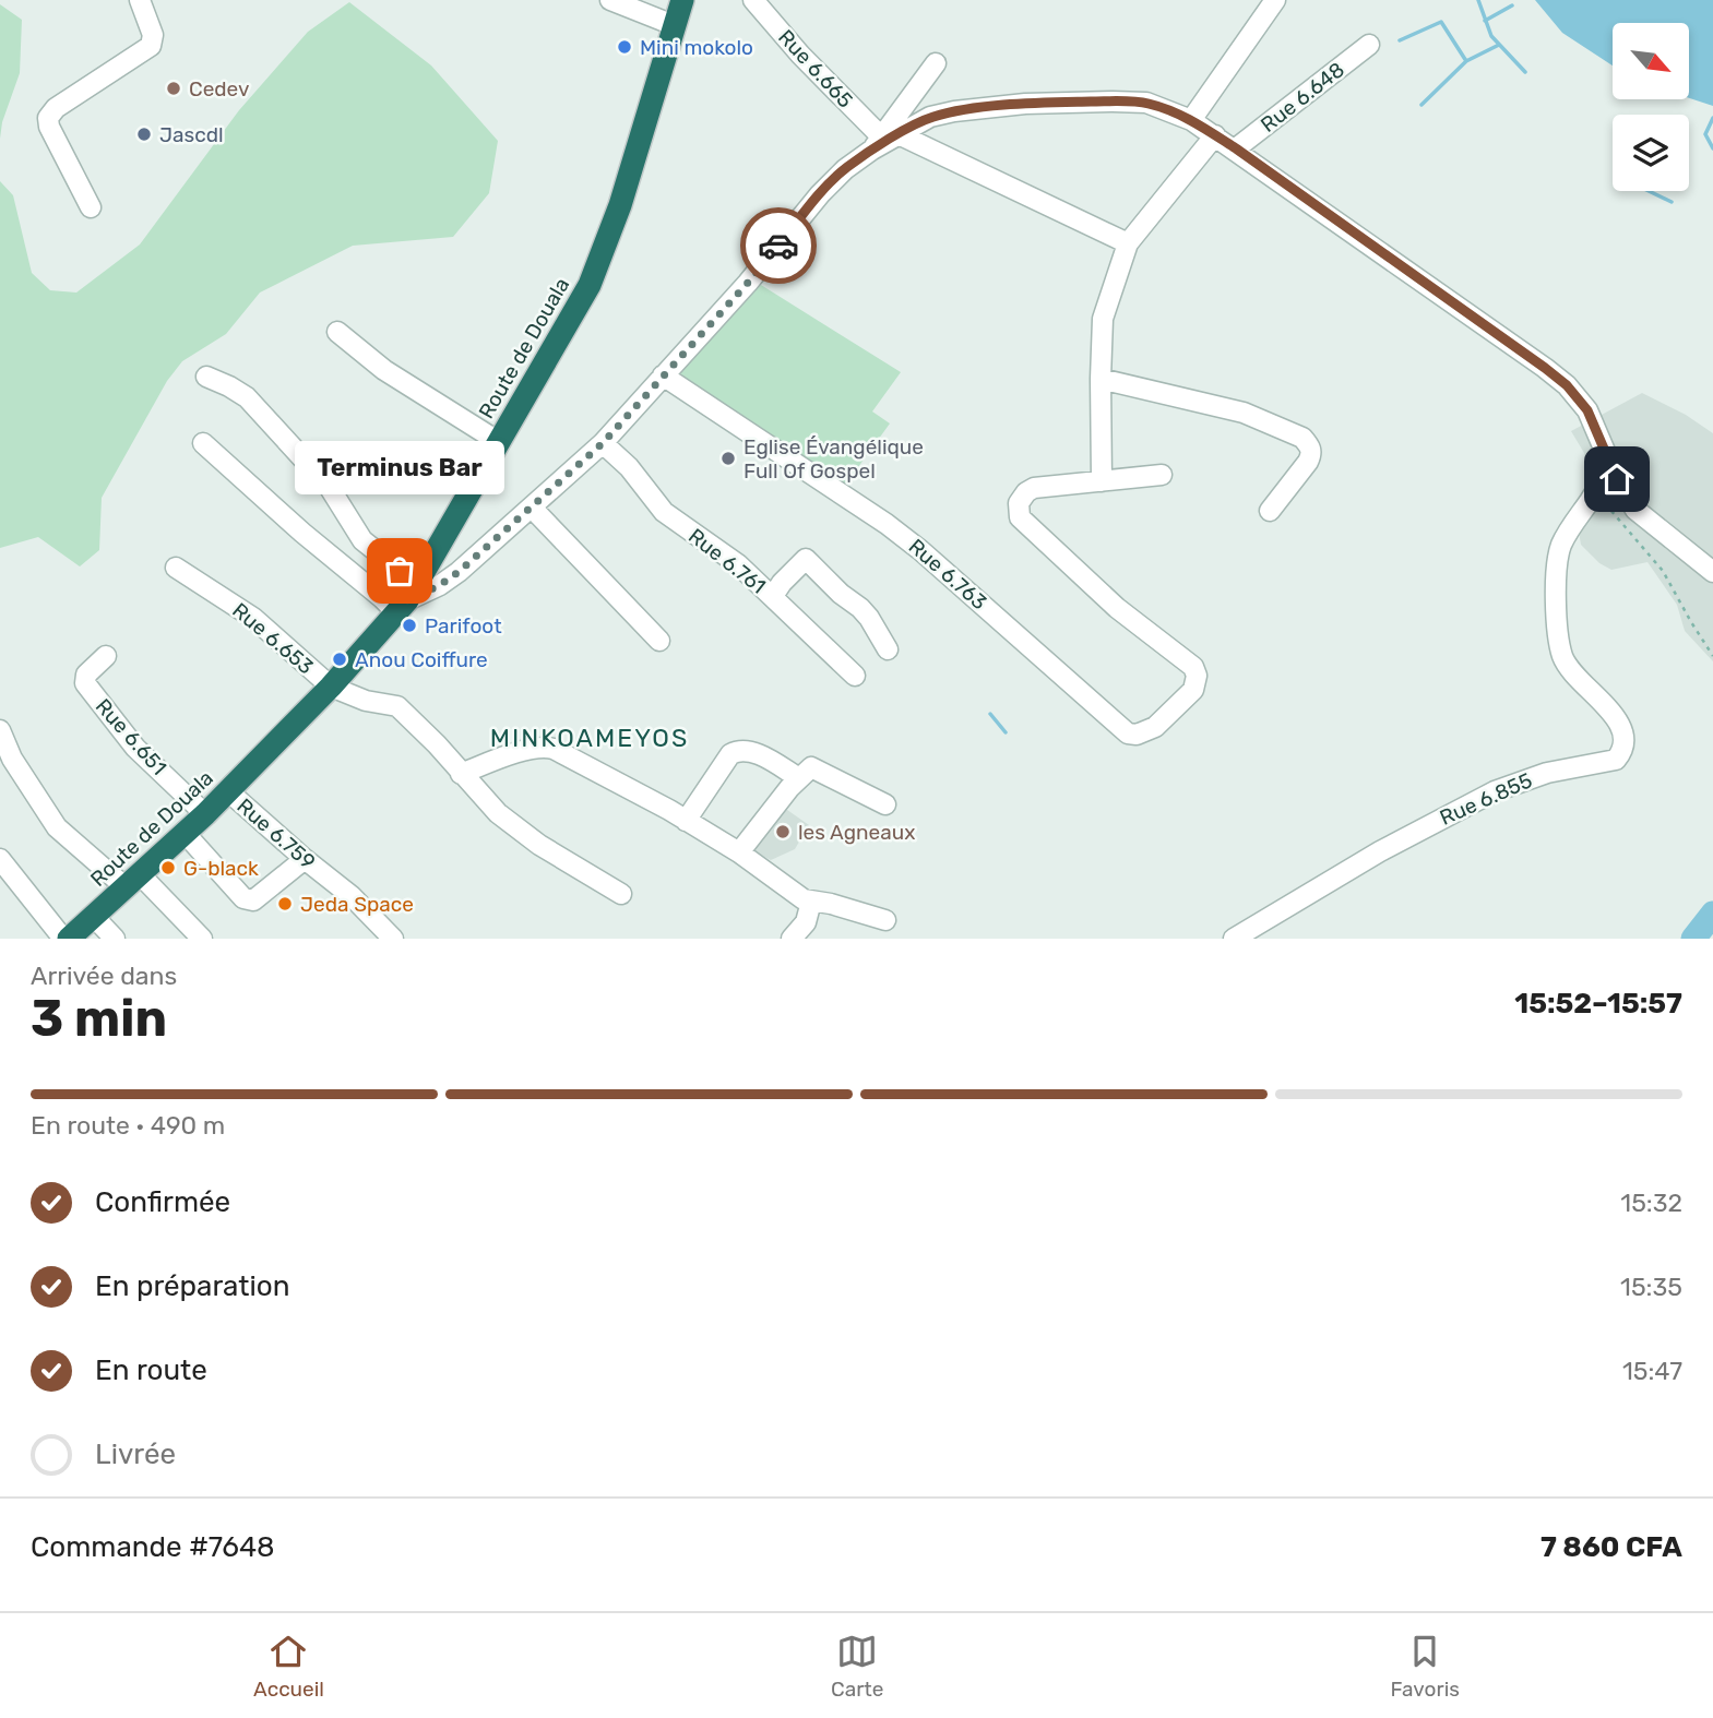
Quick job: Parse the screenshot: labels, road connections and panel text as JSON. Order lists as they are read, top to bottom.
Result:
{
  "streets": {
    "highway": ["Route de Douala"],
    "street": [
      "Rue 6.665",
      "Rue 6.648",
      "Rue 6.761",
      "Rue 6.763",
      "Rue 6.653",
      "Rue 6.651",
      "Rue 6.855",
      "Rue 6.759"
    ]
  },
  "crossings": [
    ["Route de Douala", "Rue 6.653"],
    ["Route de Douala", "Rue 6.651"],
    ["Route de Douala", "Rue 6.759"]
  ],
  "districts": ["MINKOAMEYOS"],
  "places": [
    "Mini mokolo",
    "Cedev",
    "Jascdl",
    "Eglise Évangélique Full Of Gospel",
    "Terminus Bar",
    "Parifoot",
    "Anou Coiffure",
    "les Agneaux",
    "G-black",
    "Jeda Space"
  ],
  "north": "bottom right",
  "page": {
    "bubble": "Terminus Bar",
    "heading": ["3 min", "Arrivée dans", "15:52–15:57"],
    "panel": ["Commande #7648", "7 860 CFA"],
    "bar": "En route · 490 m",
    "list": [
      ["Confirmée", "15:32"],
      ["En préparation", "15:35"],
      ["En route", "15:47"],
      "Livrée"
    ],
    "tabs": ["Accueil", "Carte", "Favoris"]
  }
}
